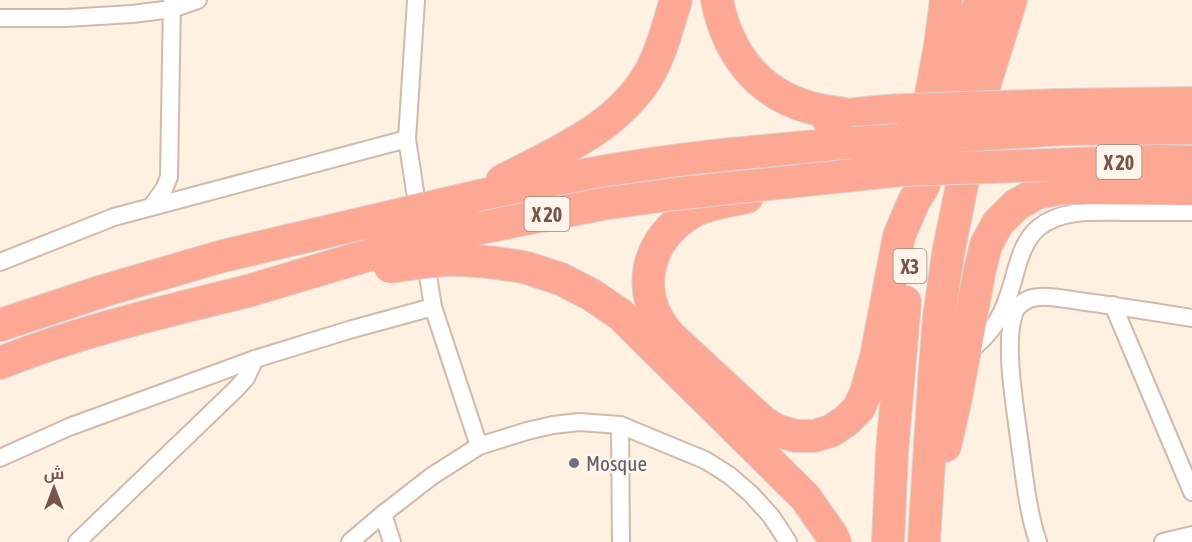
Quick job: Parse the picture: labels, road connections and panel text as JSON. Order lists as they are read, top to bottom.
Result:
{
  "streets": {
    "highway": ["X 20", "X3"]
  },
  "places": ["Mosque"],
  "north": "top"
}
